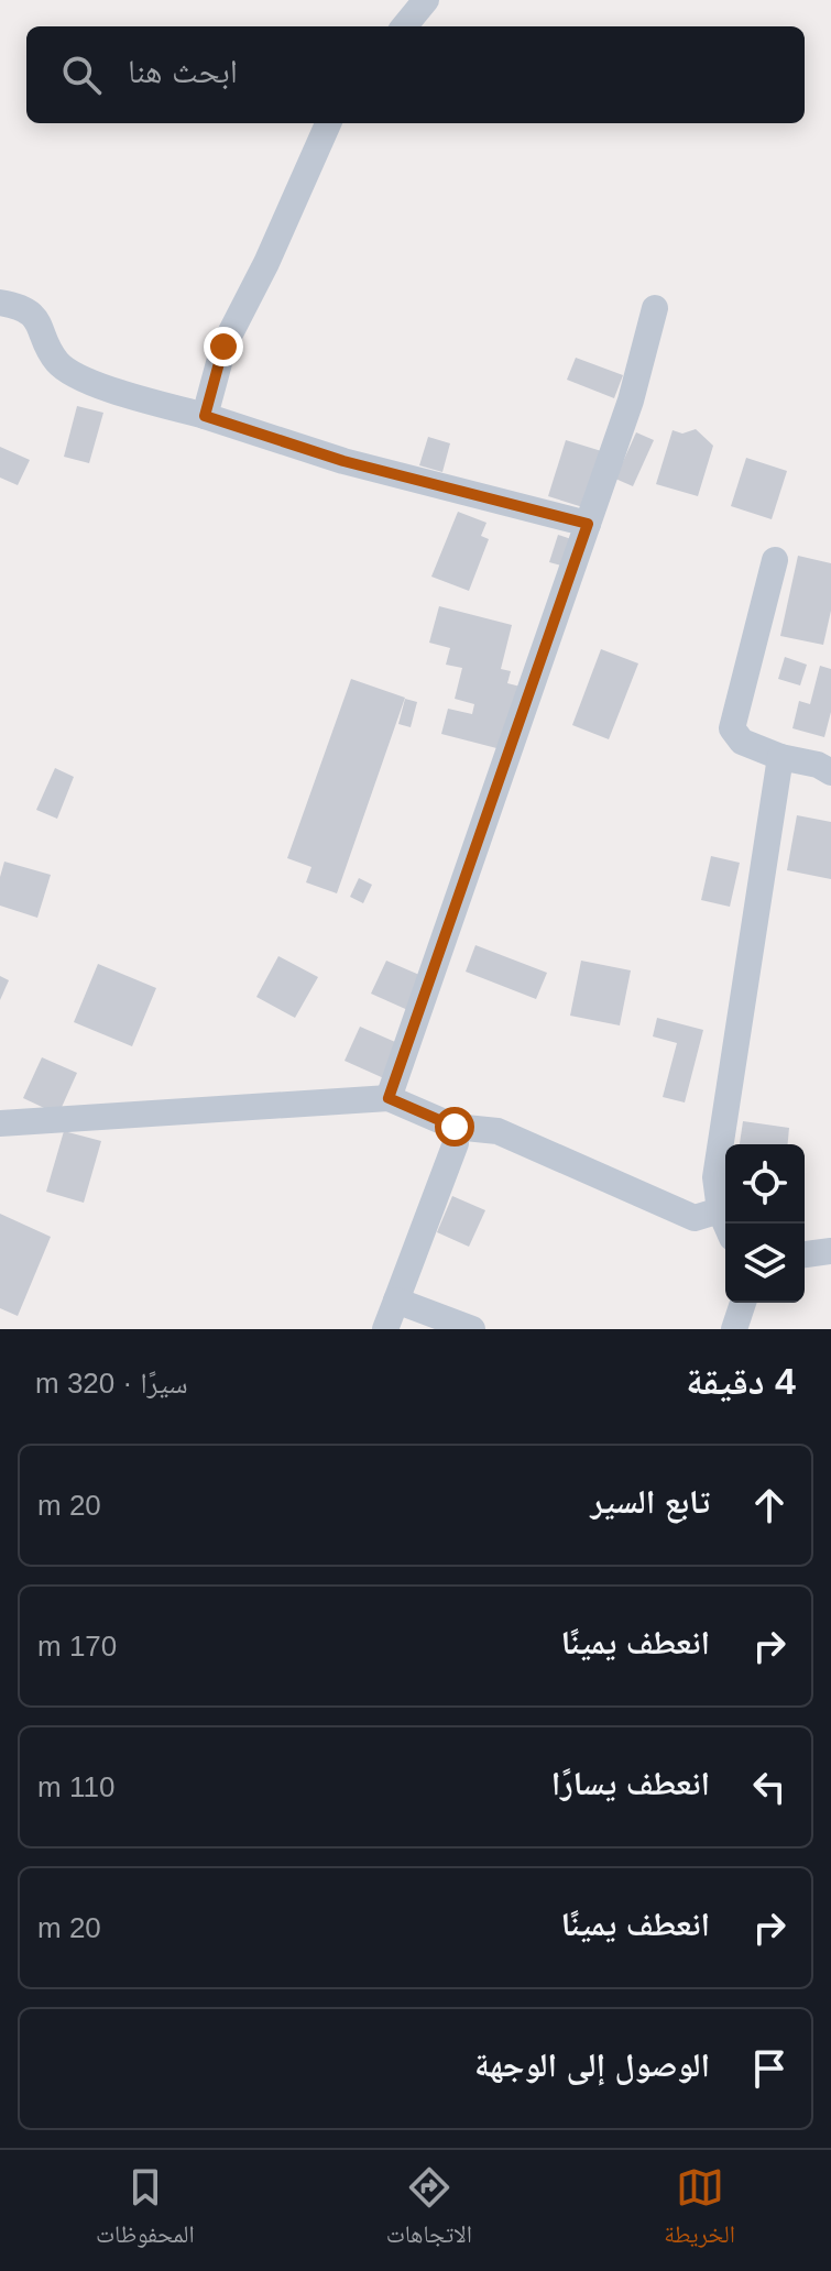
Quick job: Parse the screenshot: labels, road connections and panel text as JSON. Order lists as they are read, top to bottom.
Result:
{
  "page": {
    "search": "ابحث هنا",
    "heading": ["4 دقيقة", "سيرًا · 320 m"],
    "list": [
      ["تابع السير", "20 m"],
      ["انعطف يمينًا", "170 m"],
      ["انعطف يسارًا", "110 m"],
      ["انعطف يمينًا", "20 m"],
      "الوصول إلى الوجهة"
    ],
    "nav": ["الخريطة", "الاتجاهات", "المحفوظات"]
  }
}
